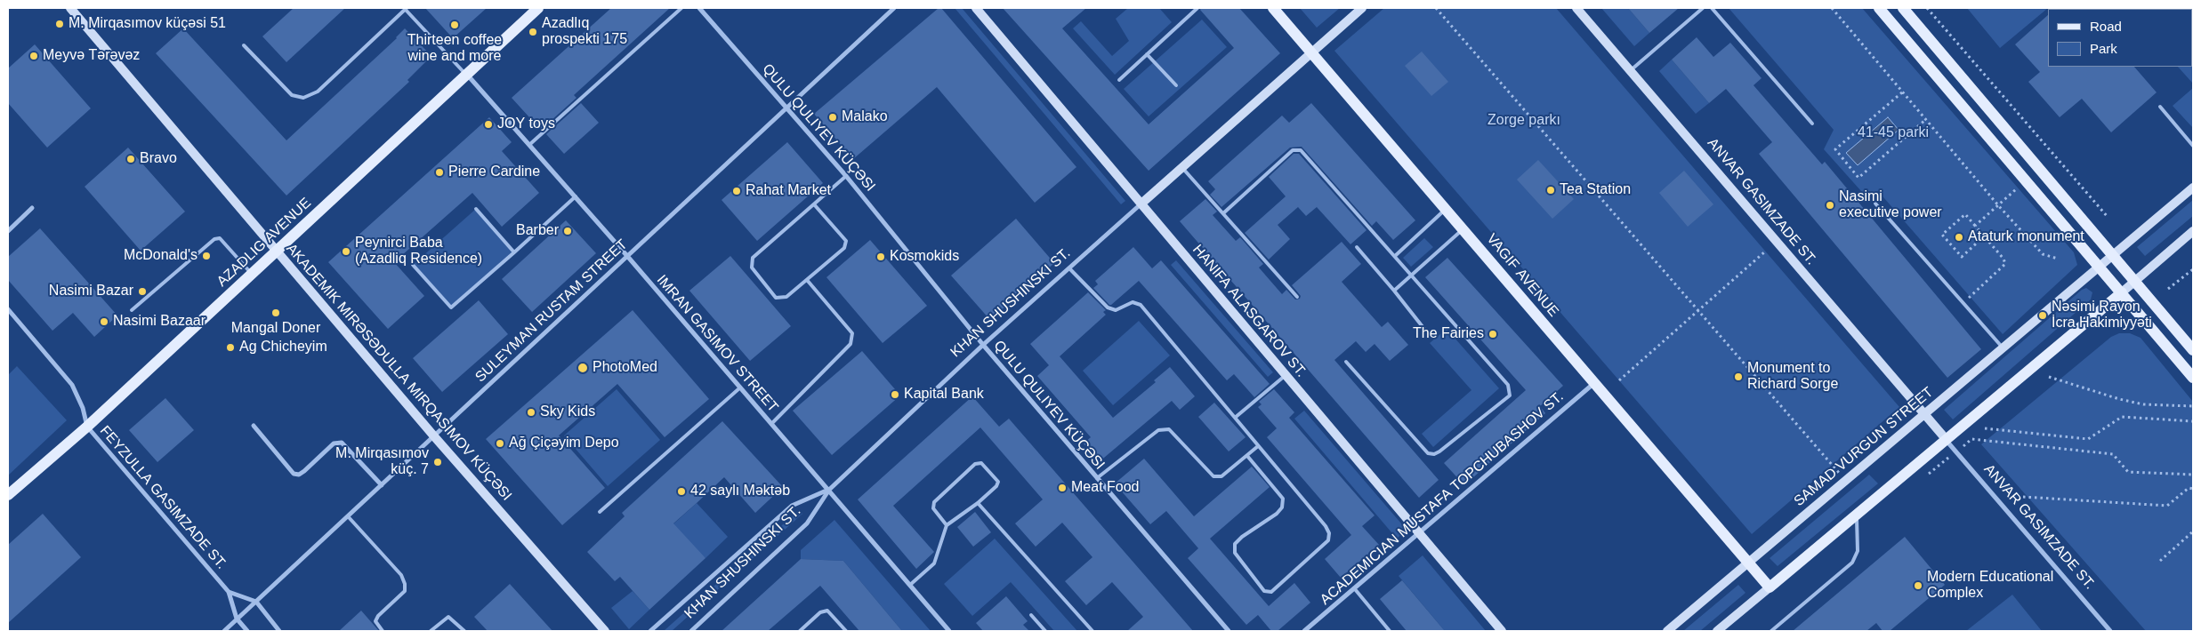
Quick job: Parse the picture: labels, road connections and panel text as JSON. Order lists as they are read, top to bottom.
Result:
{
  "streets": {
    "main road": ["AZADLIG AVENUE", "VAGIF AVENUE"],
    "street": [
      "QULU QULIYEV KÜÇƏSI",
      "ANVAR GASIMZADE ST.",
      "KHAN SHUSHINSKI ST.",
      "SULEYMAN RUSTAM STREET",
      "HANIFA ALASGAROV ST.",
      "IMRAN GASIMOV STREET",
      "SAMAD VURGUN STREET",
      "FEYZULLA GASIMZADE ST.",
      "ACADEMICIAN MUSTAFA TOPCHUBASHOV ST."
    ]
  },
  "crossings": [
    ["QULU QULIYEV KÜÇƏSI", "KHAN SHUSHINSKI ST."],
    ["QULU QULIYEV KÜÇƏSI", "SULEYMAN RUSTAM STREET"],
    ["ANVAR GASIMZADE ST.", "SAMAD VURGUN STREET"],
    ["AZADLIG AVENUE", "IMRAN GASIMOV STREET"],
    ["AZADLIG AVENUE", "FEYZULLA GASIMZADE ST."],
    ["VAGIF AVENUE", "KHAN SHUSHINSKI ST."],
    ["VAGIF AVENUE", "SAMAD VURGUN STREET"],
    ["VAGIF AVENUE", "ACADEMICIAN MUSTAFA TOPCHUBASHOV ST."],
    ["KHAN SHUSHINSKI ST.", "HANIFA ALASGAROV ST."],
    ["KHAN SHUSHINSKI ST.", "IMRAN GASIMOV STREET"],
    ["SULEYMAN RUSTAM STREET", "IMRAN GASIMOV STREET"],
    ["SULEYMAN RUSTAM STREET", "FEYZULLA GASIMZADE ST."],
    ["HANIFA ALASGAROV ST.", "ACADEMICIAN MUSTAFA TOPCHUBASHOV ST."]
  ],
  "parks": ["Zorge parkı", "41-45 parki"],
  "places": [
    "M. Mirqasımov küçəsi 51",
    "Thirteen coffee wine and more",
    "Azadlıq prospekti 175",
    "Meyvə Tərəvəz",
    "Malako",
    "JOY toys",
    "Bravo",
    "Pierre Cardine",
    "Tea Station",
    "Rahat Market",
    "Nasimi executive power",
    "Barber",
    "Ataturk monument",
    "Peynirci Baba (Azadliq Residence)",
    "McDonald's",
    "Kosmokids",
    "Nasimi Bazar",
    "Mangal Doner",
    "Nəsimi Rayon İcra Hakimiyyəti",
    "Nasimi Bazaar",
    "The Fairies",
    "Ag Chicheyim",
    "PhotoMed",
    "Monument to Richard Sorge",
    "Kapital Bank",
    "Sky Kids",
    "Ağ Çiçəyim Depo",
    "M. Mirqasımov küç. 7",
    "Meat Food",
    "42 saylı Məktəb",
    "Modern Educational Complex"
  ],
  "legend": ["Road", "Park"]
}
